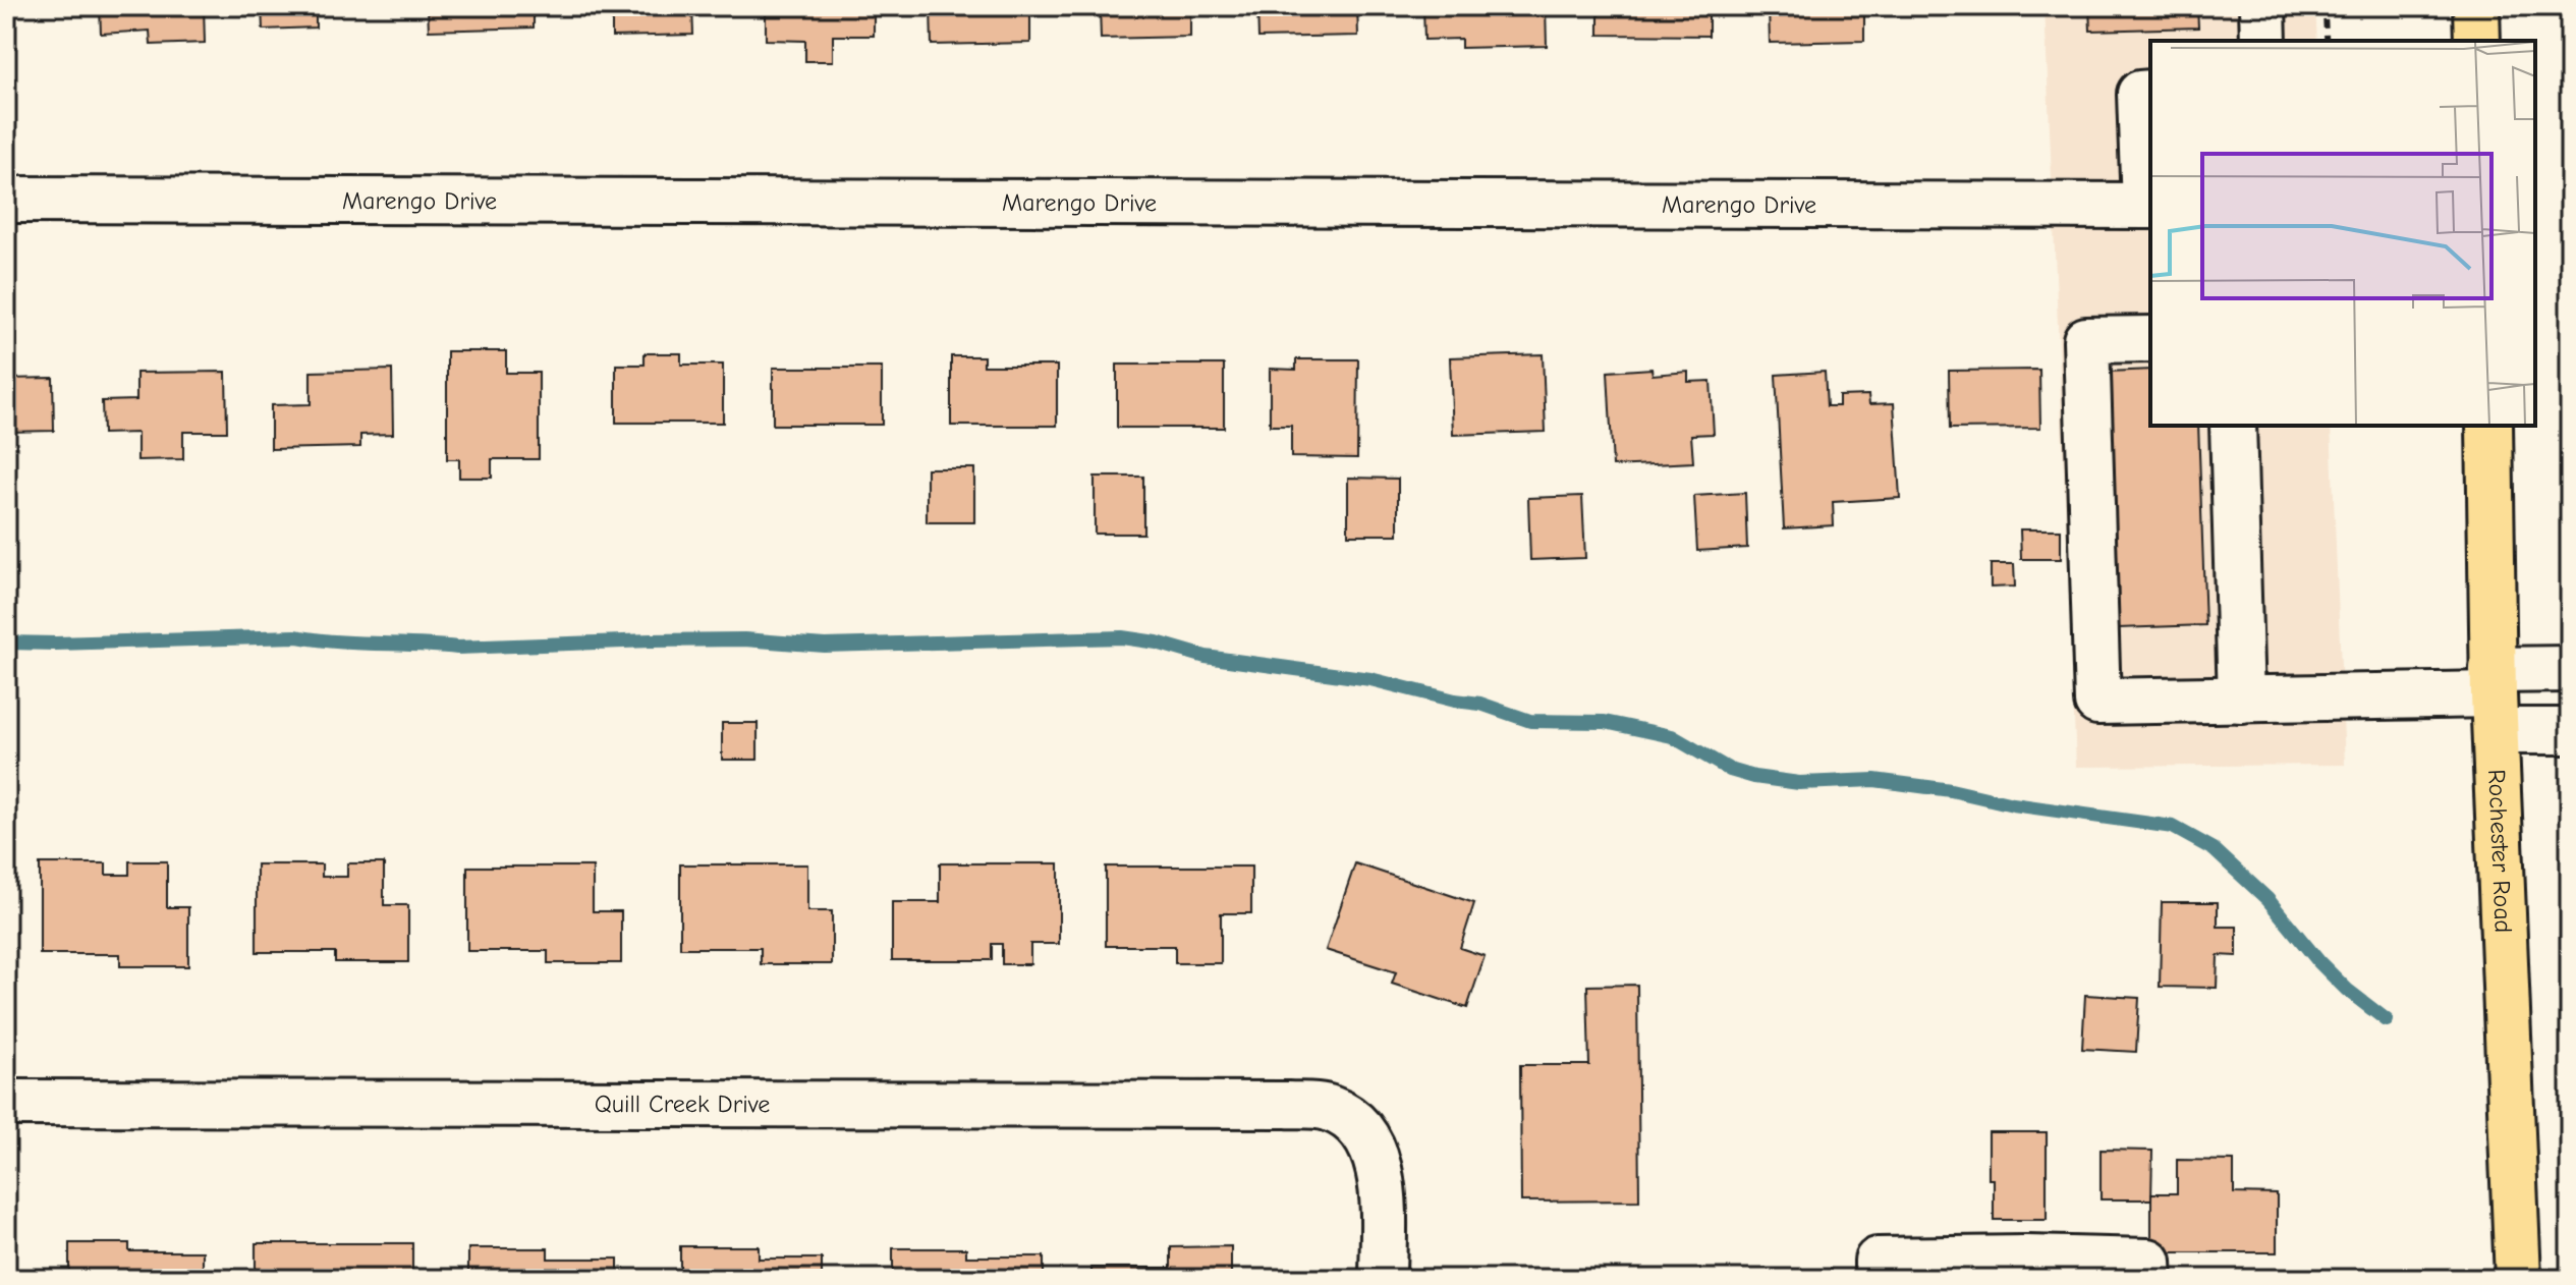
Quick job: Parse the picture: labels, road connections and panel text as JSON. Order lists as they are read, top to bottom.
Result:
{
  "streets": {
    "main road": ["Rochester Road"],
    "street": ["Marengo Drive", "Quill Creek Drive"]
  }
}
